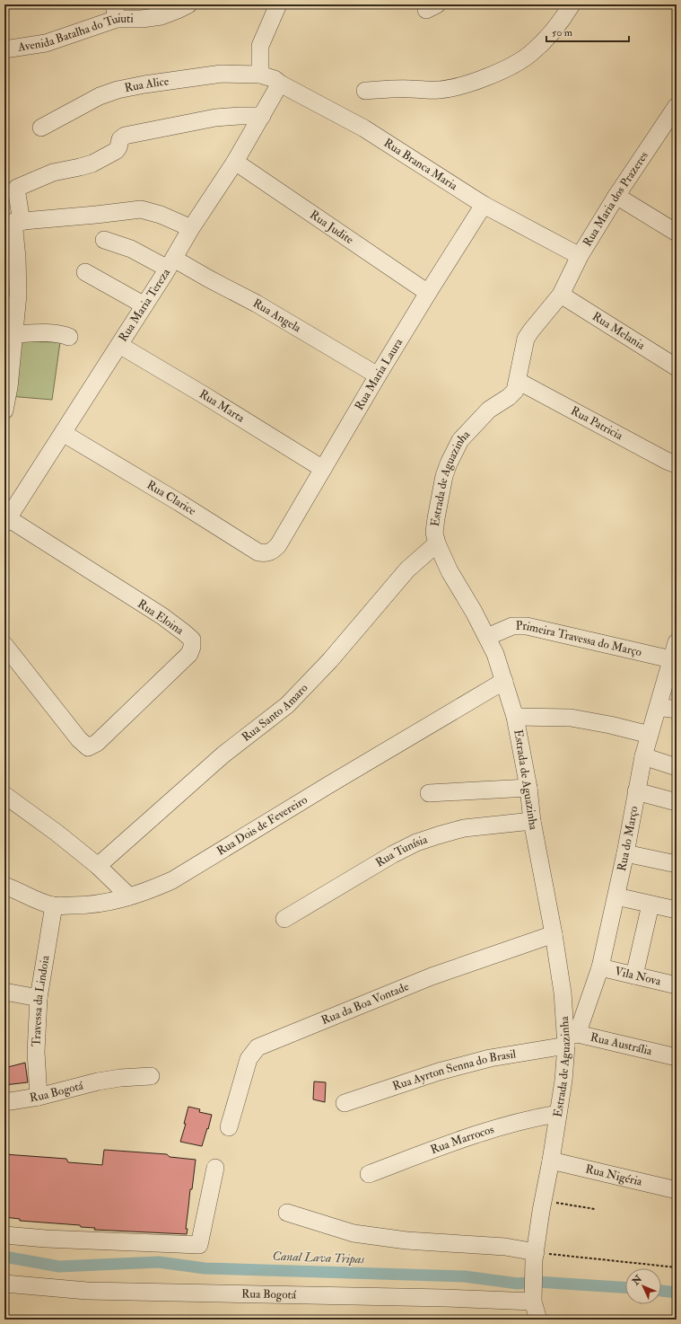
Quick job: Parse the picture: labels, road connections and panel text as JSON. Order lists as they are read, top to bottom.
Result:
{
  "streets": {
    "street": [
      "Avenida Batalha do Tuiuti",
      "Rua Alice",
      "Rua Branca Maria",
      "Rua Maria dos Prazeres",
      "Rua Judite",
      "Rua Maria Tereza",
      "Rua Angela",
      "Rua Melania",
      "Rua Maria Laura",
      "Rua Marta",
      "Rua Patricia",
      "Estrada de Aguazinha",
      "Rua Clarice",
      "Rua Eloina",
      "Primeira Travessa do Março",
      "Rua Santo Amaro",
      "Rua Dois de Fevereiro",
      "Rua do Março",
      "Rua Tunísia",
      "Vila Nova",
      "Travessa da Lindoia",
      "Rua da Boa Vontade",
      "Rua Austrália",
      "Rua Ayrton Senna do Brasil",
      "Rua Bogotá",
      "Rua Marrocos",
      "Rua Nigéria"
    ]
  },
  "crossings": [
    ["Rua Alice", "Rua Branca Maria"],
    ["Rua Branca Maria", "Rua Maria dos Prazeres"],
    ["Rua Branca Maria", "Rua Maria Tereza"],
    ["Rua Branca Maria", "Rua Maria Laura"],
    ["Rua Maria dos Prazeres", "Rua Melania"],
    ["Rua Maria dos Prazeres", "Estrada de Aguazinha"],
    ["Rua Judite", "Rua Maria Tereza"],
    ["Rua Judite", "Rua Maria Laura"],
    ["Rua Maria Tereza", "Rua Angela"],
    ["Rua Maria Tereza", "Rua Marta"],
    ["Rua Maria Tereza", "Rua Clarice"],
    ["Rua Maria Tereza", "Rua Eloina"],
    ["Rua Angela", "Rua Maria Laura"],
    ["Rua Melania", "Estrada de Aguazinha"],
    ["Rua Maria Laura", "Rua Marta"],
    ["Rua Maria Laura", "Rua Clarice"],
    ["Rua Patricia", "Estrada de Aguazinha"],
    ["Estrada de Aguazinha", "Primeira Travessa do Março"],
    ["Estrada de Aguazinha", "Rua Santo Amaro"],
    ["Estrada de Aguazinha", "Rua Dois de Fevereiro"],
    ["Estrada de Aguazinha", "Rua do Março"],
    ["Estrada de Aguazinha", "Rua Tunísia"],
    ["Estrada de Aguazinha", "Rua da Boa Vontade"],
    ["Estrada de Aguazinha", "Rua Austrália"],
    ["Estrada de Aguazinha", "Rua Ayrton Senna do Brasil"],
    ["Estrada de Aguazinha", "Rua Bogotá"],
    ["Estrada de Aguazinha", "Rua Marrocos"],
    ["Estrada de Aguazinha", "Rua Nigéria"],
    ["Primeira Travessa do Março", "Rua do Março"],
    ["Rua Dois de Fevereiro", "Travessa da Lindoia"],
    ["Rua do Março", "Vila Nova"],
    ["Rua do Março", "Rua Austrália"],
    ["Rua do Março", "Rua Ayrton Senna do Brasil"],
    ["Travessa da Lindoia", "Rua Bogotá"],
    ["Rua Austrália", "Rua Ayrton Senna do Brasil"]
  ],
  "water": ["Canal Lava Tripas"],
  "scale_bar": "50 m",
  "north": "top left"
}
